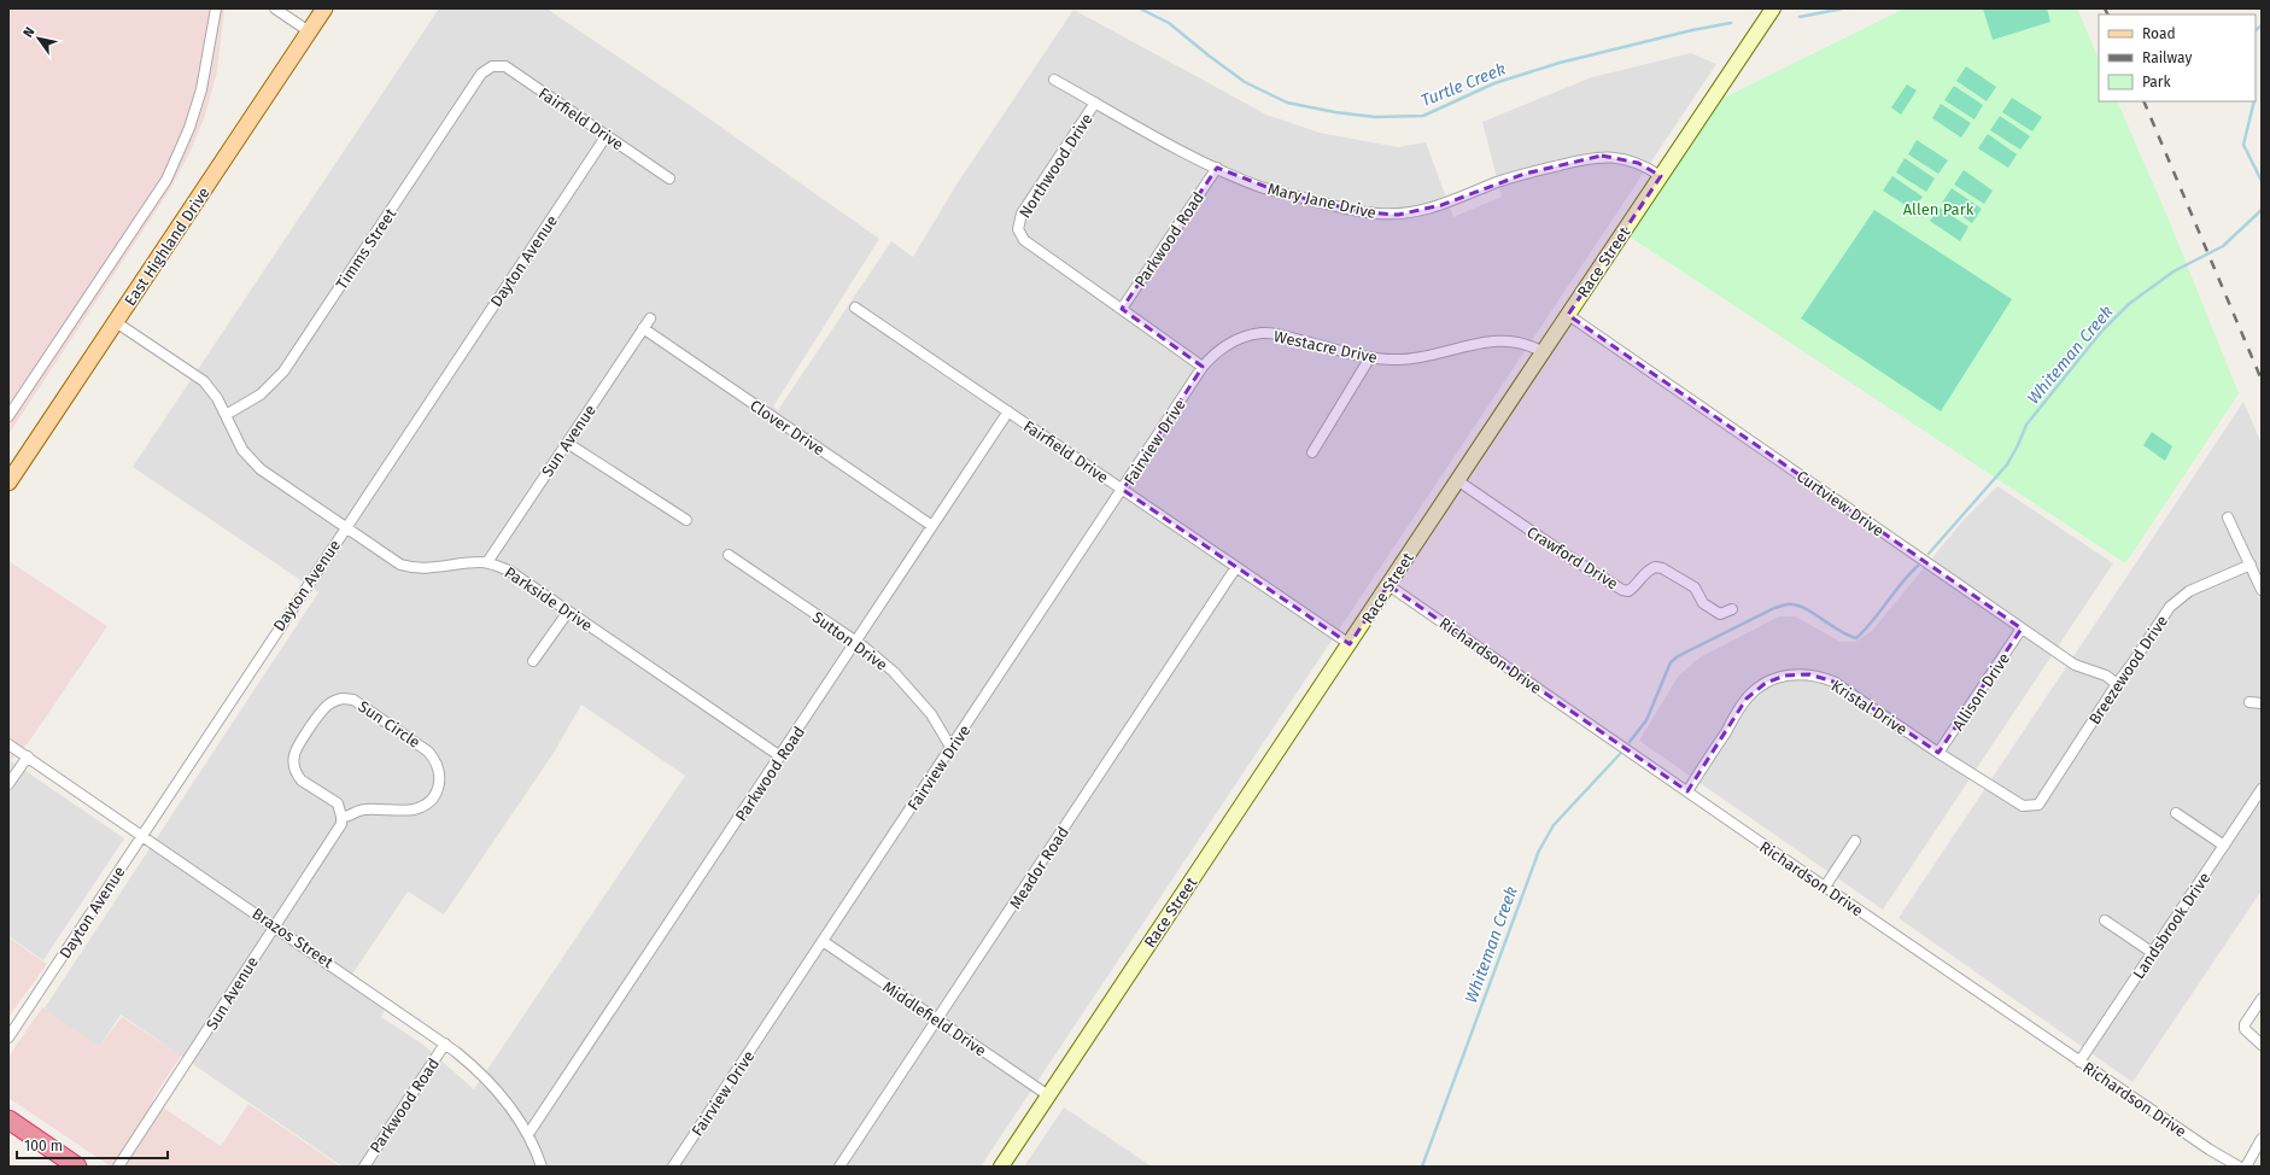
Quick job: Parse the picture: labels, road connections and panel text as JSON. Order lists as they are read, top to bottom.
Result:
{
  "streets": {
    "main road": ["East Highland Drive"],
    "street": [
      "Fairfield Drive",
      "Northwood Drive",
      "Mary Jane Drive",
      "Parkwood Road",
      "Timms Street",
      "Dayton Avenue",
      "Race Street",
      "Westacre Drive",
      "Clover Drive",
      "Sun Avenue",
      "Fairview Drive",
      "Curtview Drive",
      "Crawford Drive",
      "Parkside Drive",
      "Sutton Drive",
      "Richardson Drive",
      "Breezewood Drive",
      "Allison Drive",
      "Kristal Drive",
      "Sun Circle",
      "Meador Road",
      "Landsbrook Drive",
      "Brazos Street",
      "Middlefield Drive"
    ]
  },
  "crossings": [
    ["Fairfield Drive", "Parkwood Road"],
    ["Fairfield Drive", "Timms Street"],
    ["Fairfield Drive", "Dayton Avenue"],
    ["Fairfield Drive", "Race Street"],
    ["Fairfield Drive", "Fairview Drive"],
    ["Fairfield Drive", "Meador Road"],
    ["Northwood Drive", "Mary Jane Drive"],
    ["Northwood Drive", "Parkwood Road"],
    ["Mary Jane Drive", "Parkwood Road"],
    ["Mary Jane Drive", "Race Street"],
    ["Parkwood Road", "Clover Drive"],
    ["Parkwood Road", "Parkside Drive"],
    ["Parkwood Road", "Sutton Drive"],
    ["Parkwood Road", "Brazos Street"],
    ["East Highland Drive", "Parkside Drive"],
    ["Timms Street", "Parkside Drive"],
    ["Dayton Avenue", "Parkside Drive"],
    ["Dayton Avenue", "Brazos Street"],
    ["Race Street", "Westacre Drive"],
    ["Race Street", "Curtview Drive"],
    ["Race Street", "Crawford Drive"],
    ["Race Street", "Richardson Drive"],
    ["Race Street", "Middlefield Drive"],
    ["Westacre Drive", "Fairview Drive"],
    ["Clover Drive", "Sun Avenue"],
    ["Sun Avenue", "Parkside Drive"],
    ["Sun Avenue", "Sun Circle"],
    ["Sun Avenue", "Brazos Street"],
    ["Fairview Drive", "Sutton Drive"],
    ["Fairview Drive", "Middlefield Drive"],
    ["Curtview Drive", "Breezewood Drive"],
    ["Curtview Drive", "Allison Drive"],
    ["Richardson Drive", "Kristal Drive"],
    ["Richardson Drive", "Landsbrook Drive"],
    ["Breezewood Drive", "Kristal Drive"],
    ["Allison Drive", "Kristal Drive"],
    ["Meador Road", "Middlefield Drive"]
  ],
  "water": ["Turtle Creek", "Whiteman Creek"],
  "parks": ["Allen Park"],
  "legend": ["Road", "Railway", "Park"],
  "scale_bar": "100 m",
  "north": "top left"
}
